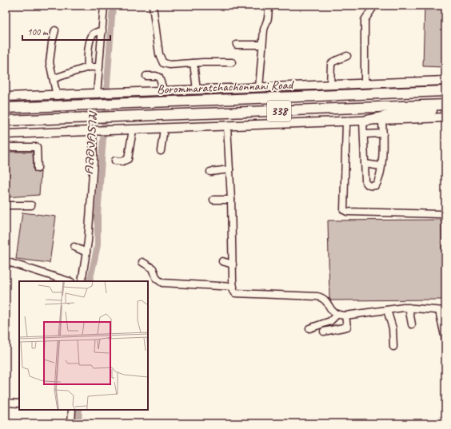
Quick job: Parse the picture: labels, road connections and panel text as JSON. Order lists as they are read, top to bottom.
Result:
{
  "streets": {
    "highway": ["Borommaratchachonnani Road", "338"]
  },
  "water": ["คลองคราม"],
  "scale_bar": "100 m"
}
